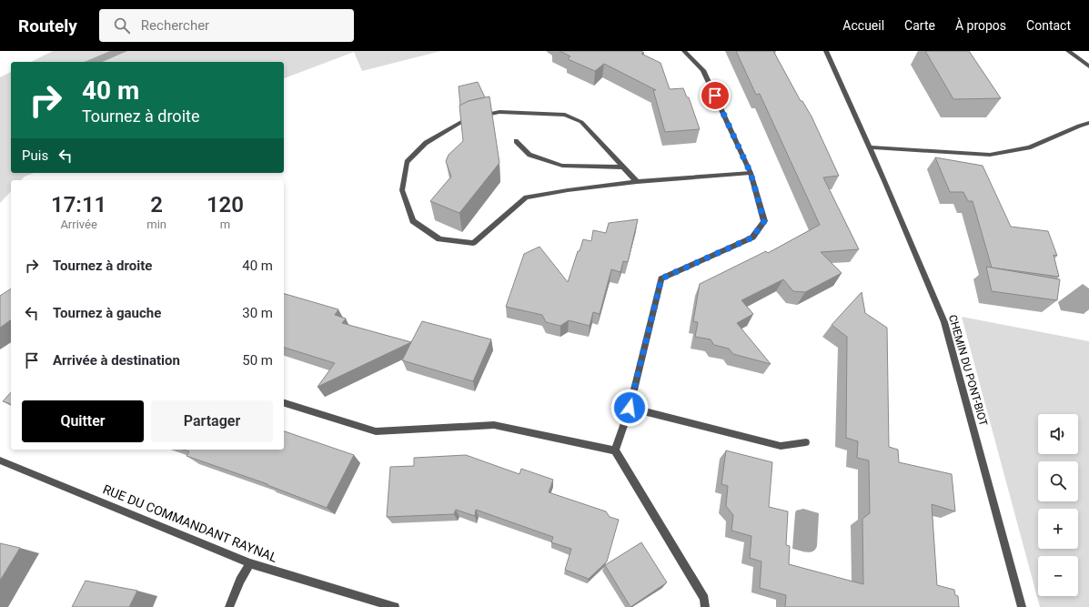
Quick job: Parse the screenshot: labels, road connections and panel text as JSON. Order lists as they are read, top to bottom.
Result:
{
  "streets": {
    "street": ["CHEMIN DU PONT-BIOT", "RUE DU COMMANDANT RAYNAL"]
  },
  "page": {
    "header": "Routely",
    "search": "Rechercher",
    "nav": [
      "Accueil",
      "Carte",
      "À propos",
      "Contact"
    ],
    "turn": ["40 m", "Tournez à droite"],
    "then": "Puis",
    "eta": [
      "17:11",
      "Arrivée",
      "2",
      "min",
      "120",
      "m"
    ],
    "list": [
      {
        "name": "Tournez à droite",
        "value": "40 m"
      },
      {
        "name": "Tournez à gauche",
        "value": "30 m"
      },
      {
        "name": "Arrivée à destination",
        "value": "50 m"
      }
    ],
    "buttons": ["Quitter", "Partager"],
    "map_buttons": ["+", "−"]
  }
}
